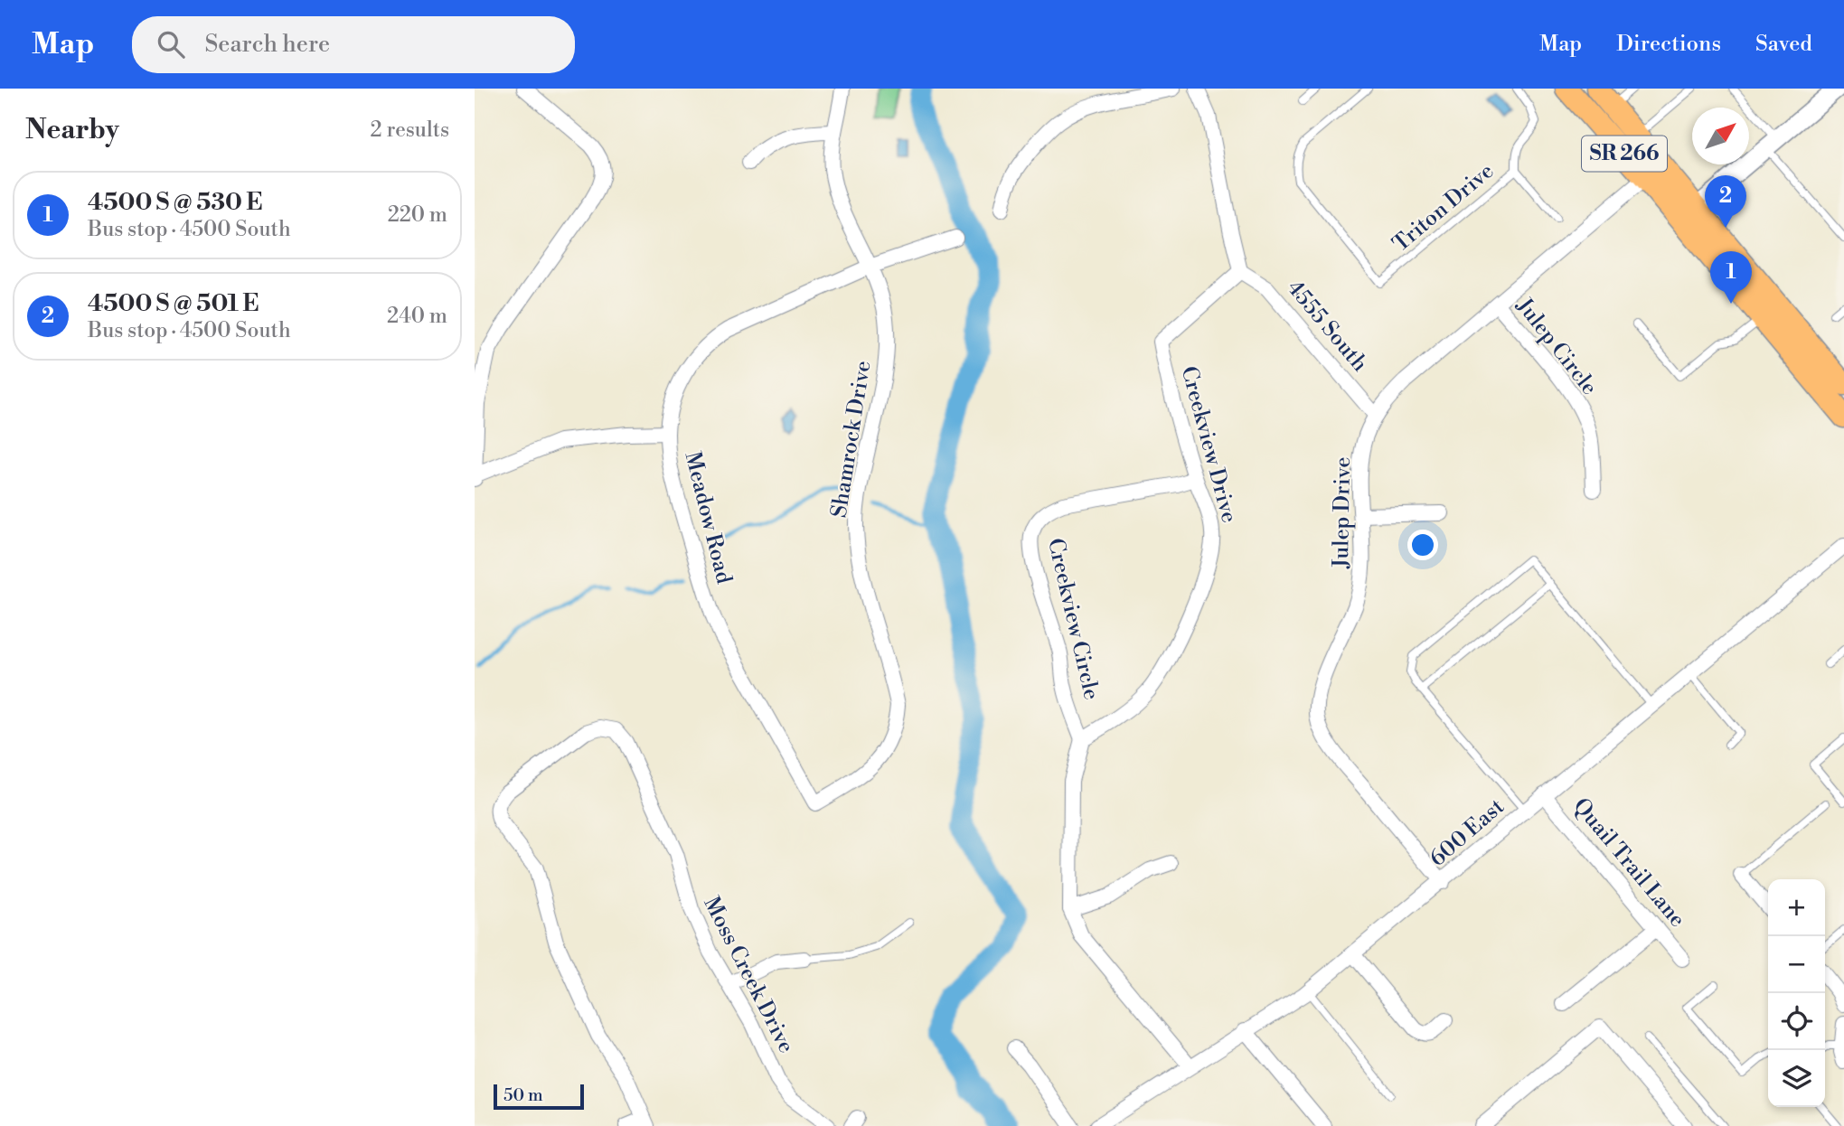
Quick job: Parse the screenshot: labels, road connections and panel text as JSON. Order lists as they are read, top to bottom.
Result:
{
  "streets": {
    "main road": ["SR 266"],
    "street": [
      "4555 South",
      "Julep Circle",
      "Shamrock Drive",
      "Creekview Drive",
      "Julep Drive",
      "Meadow Road",
      "Creekview Circle",
      "600 East",
      "Quail Trail Lane",
      "Moss Creek Drive"
    ],
    "lane": ["Triton Drive"]
  },
  "crossings": [
    ["SR 266", "Julep Drive"],
    ["4555 South", "Creekview Drive"],
    ["4555 South", "Julep Drive"],
    ["Julep Circle", "Julep Drive"],
    ["Shamrock Drive", "Meadow Road"],
    ["Creekview Drive", "Creekview Circle"],
    ["Julep Drive", "600 East"],
    ["600 East", "Quail Trail Lane"]
  ],
  "scale_bar": "50 m",
  "north": "top right",
  "page": {
    "header": "Map",
    "search": "Search here",
    "nav": ["Map", "Directions", "Saved"],
    "heading": ["Nearby", "2 results"],
    "list": [
      {
        "mark": "1",
        "name": "4500 S @ 530 E",
        "note": "Bus stop · 4500 South",
        "value": "220 m"
      },
      {
        "mark": "2",
        "name": "4500 S @ 501 E",
        "note": "Bus stop · 4500 South",
        "value": "240 m"
      }
    ],
    "pins": ["2", "1"],
    "map_buttons": ["+", "−"],
    "scale": "50 m"
  }
}
